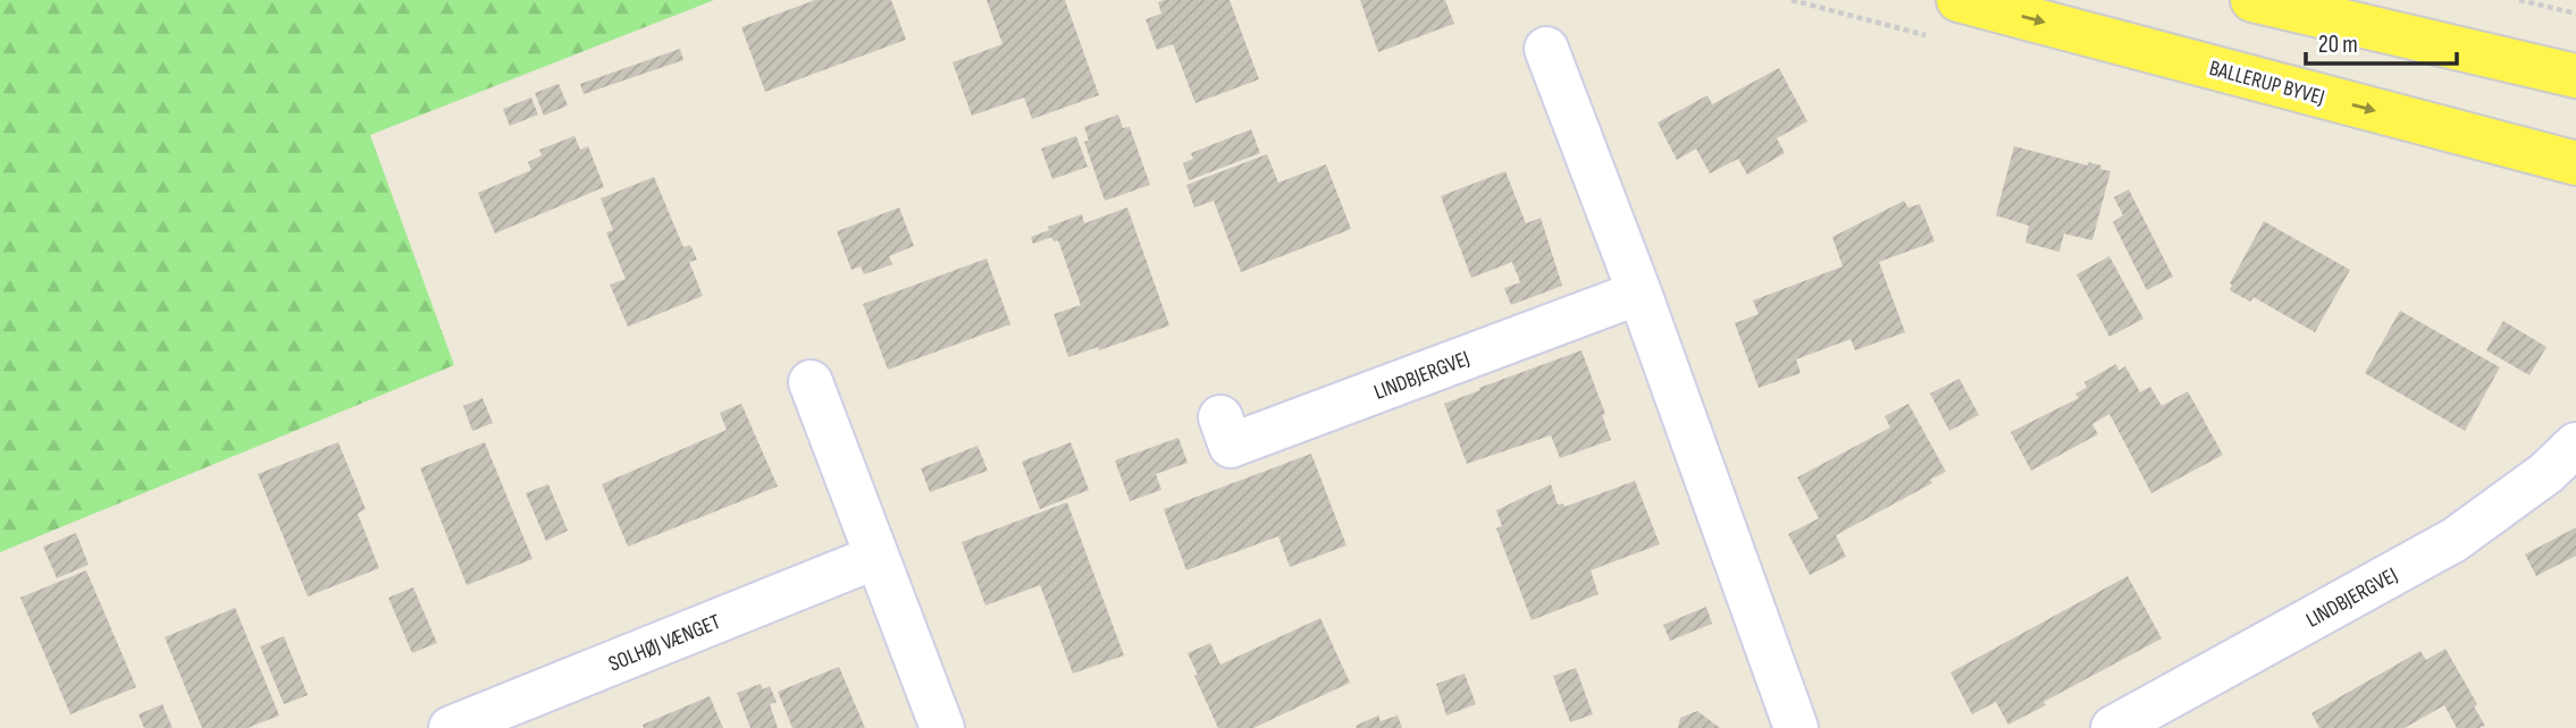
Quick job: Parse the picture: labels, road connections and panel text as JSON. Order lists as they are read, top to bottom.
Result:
{
  "streets": {
    "main road": ["BALLERUP BYVEJ"],
    "street": ["LINDBJERGVEJ", "SOLHØJ VÆNGET"]
  },
  "scale_bar": "20 m"
}
